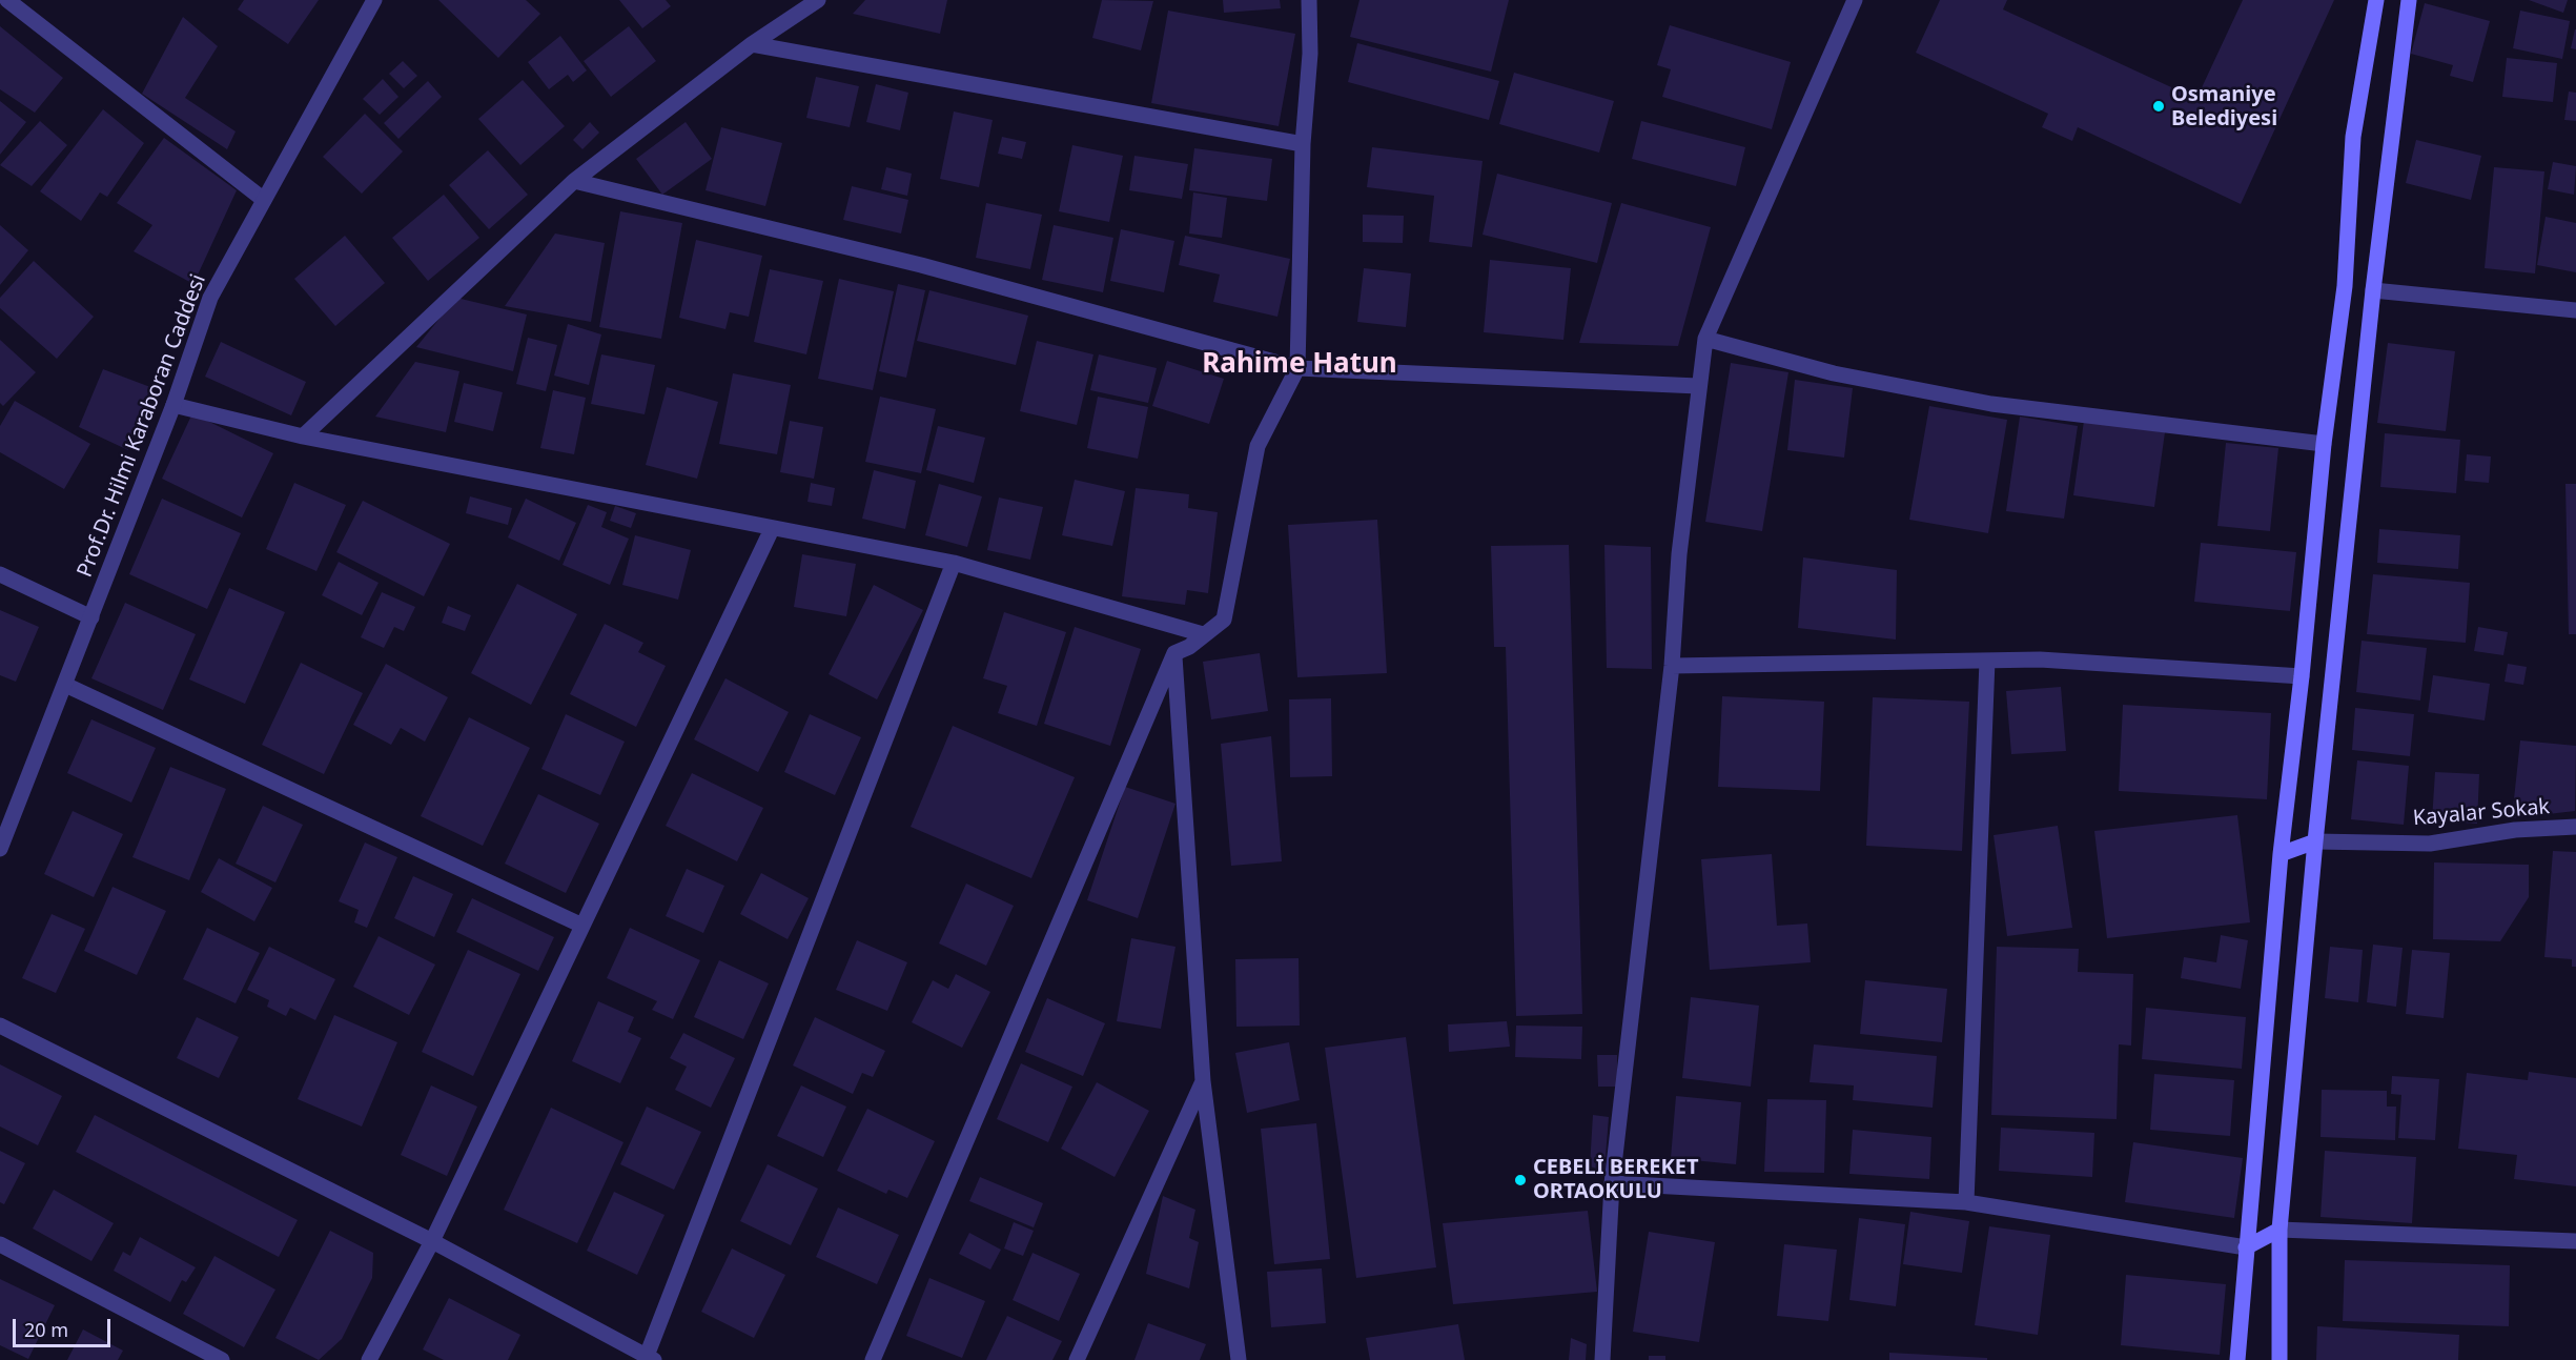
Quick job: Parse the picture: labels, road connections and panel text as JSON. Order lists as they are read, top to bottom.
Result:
{
  "streets": {
    "street": ["Prof.Dr. Hilmi Karaboran Caddesi", "Kayalar Sokak"]
  },
  "districts": ["Rahime Hatun"],
  "places": ["Osmaniye Belediyesi", "CEBELİ BEREKET ORTAOKULU"],
  "scale_bar": "20 m"
}
